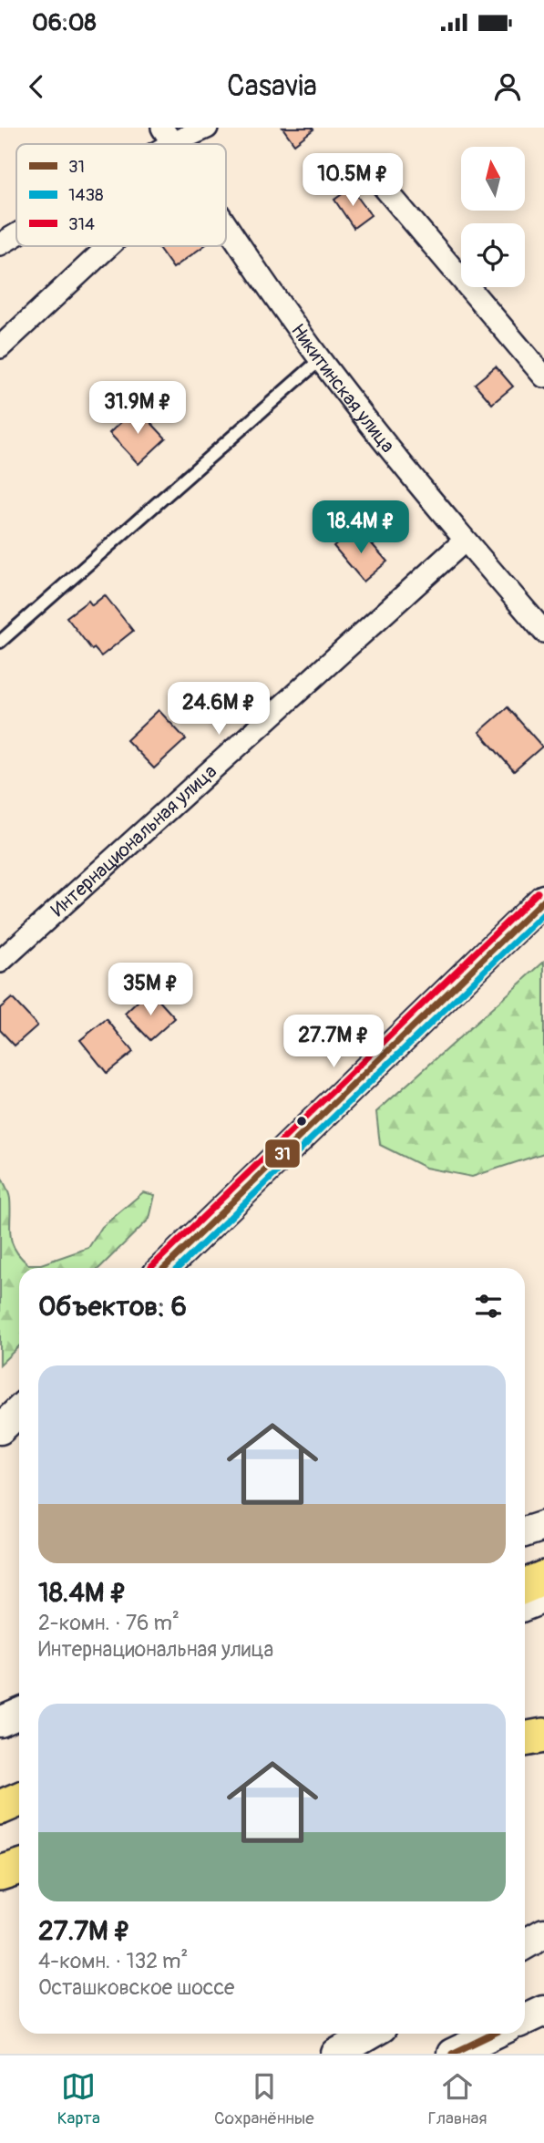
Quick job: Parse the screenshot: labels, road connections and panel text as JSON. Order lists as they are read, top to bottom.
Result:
{
  "streets": {
    "street": ["Никитинская улица", "Интернациональная улица"]
  },
  "crossings": [
    ["Никитинская улица", "Интернациональная улица"]
  ],
  "lines": ["transit line 314", "transit line 31", "transit line 1438"],
  "legend": ["31", "1438", "314"],
  "north": "top",
  "page": {
    "status": "06:08",
    "header": "Casavia",
    "price": [
      "10.5M ₽",
      "31.9M ₽",
      "18.4M ₽",
      "24.6M ₽",
      "35M ₽",
      "27.7M ₽"
    ],
    "heading": "Объектов: 6",
    "list": [
      {
        "name": "18.4M ₽",
        "note": "2-комн. · 76 m² · Интернациональная улица"
      },
      {
        "name": "27.7M ₽",
        "note": "4-комн. · 132 m² · Осташковское шоссе"
      }
    ],
    "tabs": ["Карта", "Сохранённые", "Главная"]
  }
}
